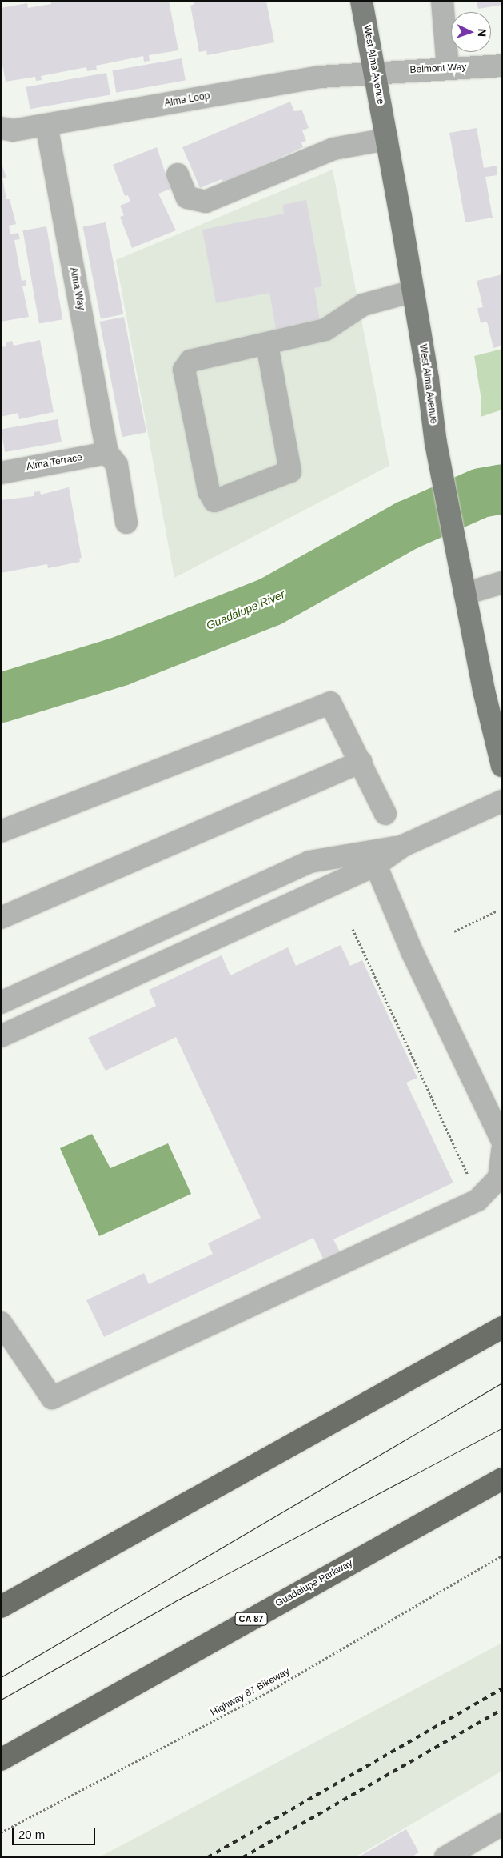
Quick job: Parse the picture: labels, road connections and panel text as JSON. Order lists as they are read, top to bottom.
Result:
{
  "streets": {
    "highway": ["Guadalupe Parkway", "CA 87"],
    "main road": ["West Alma Avenue"],
    "street": [
      "Belmont Way",
      "Alma Loop",
      "Alma Way",
      "Alma Terrace"
    ],
    "path": ["Highway 87 Bikeway"]
  },
  "crossings": [
    ["West Alma Avenue", "Belmont Way"],
    ["West Alma Avenue", "Alma Loop"],
    ["Belmont Way", "Alma Loop"],
    ["Alma Loop", "Alma Way"],
    ["Alma Way", "Alma Terrace"]
  ],
  "water": ["Guadalupe River"],
  "scale_bar": "20 m",
  "north": "right"
}
